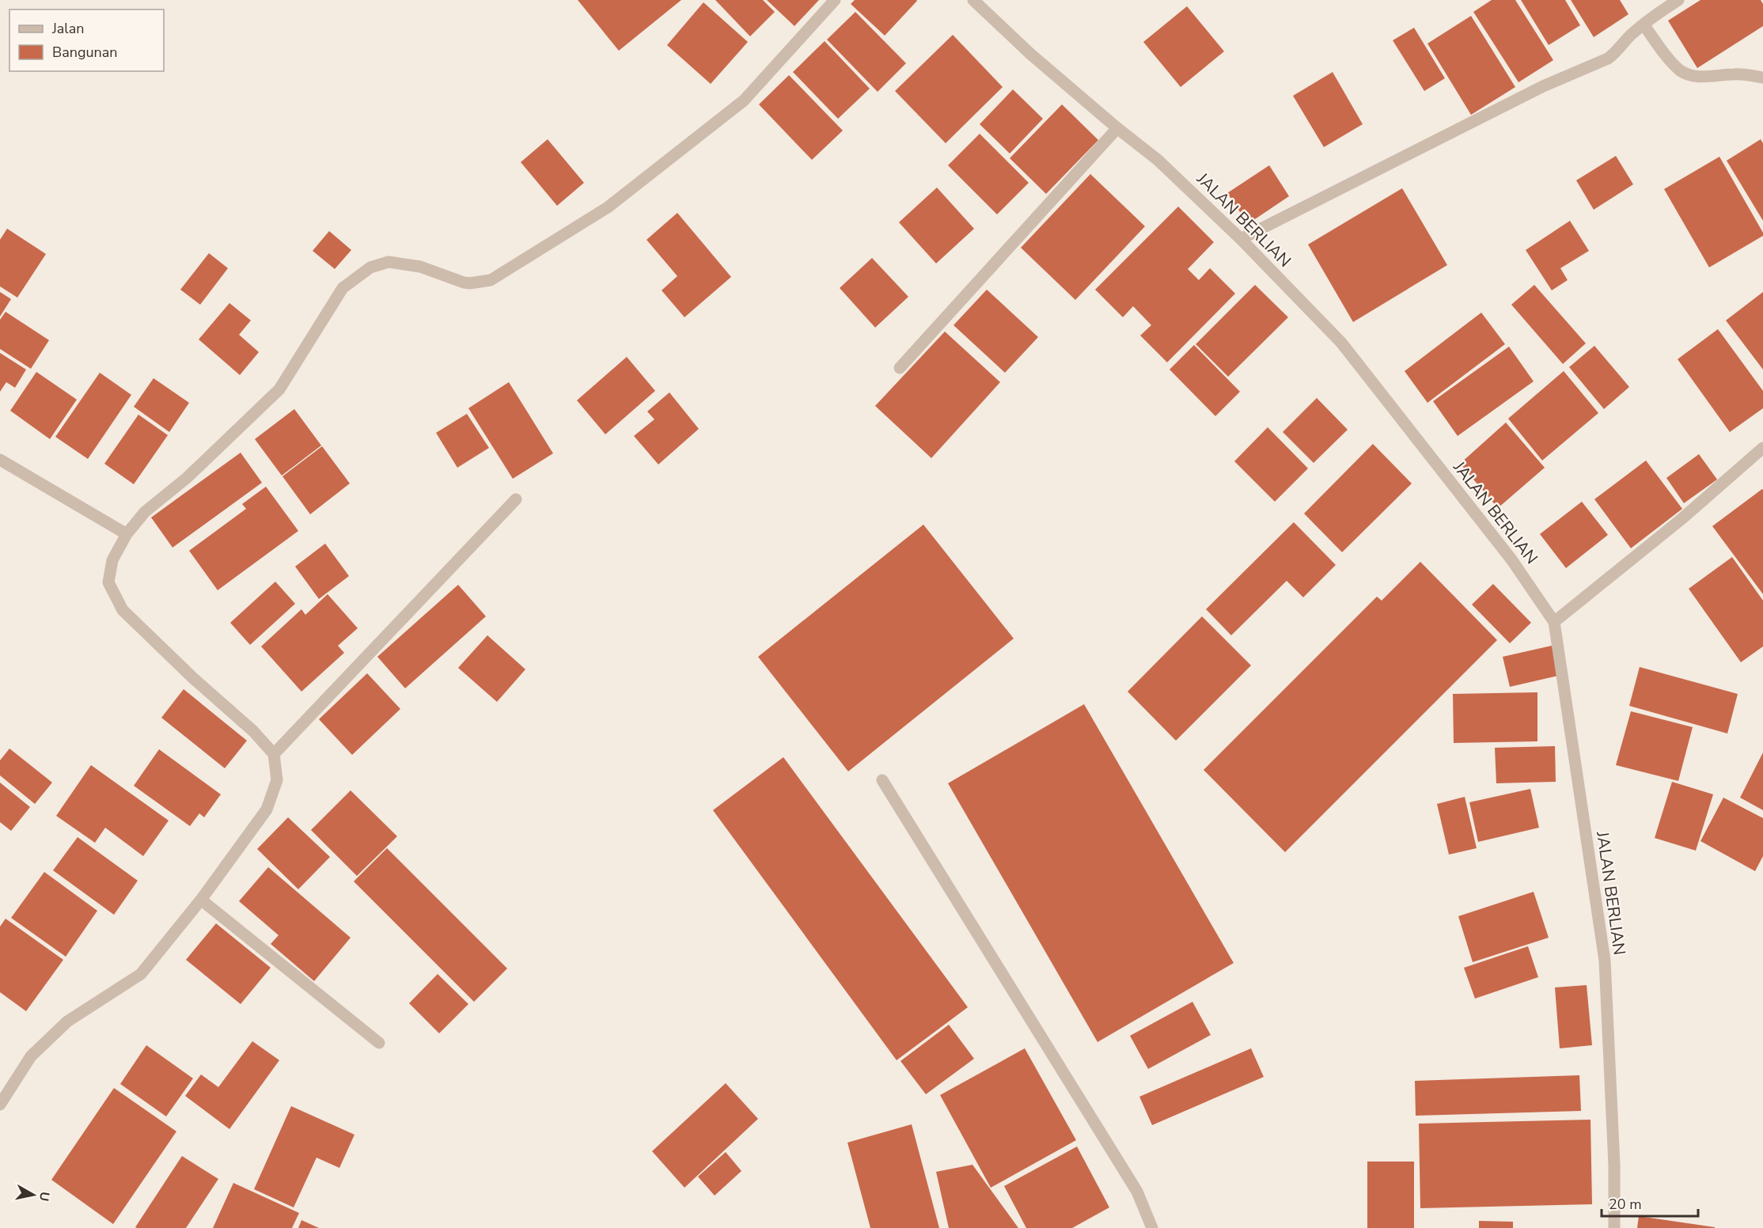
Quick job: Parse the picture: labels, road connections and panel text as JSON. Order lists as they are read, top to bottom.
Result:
{
  "streets": {
    "street": ["JALAN BERLIAN"]
  },
  "legend": ["Jalan", "Bangunan"],
  "scale_bar": "20 m",
  "north": "right"
}
